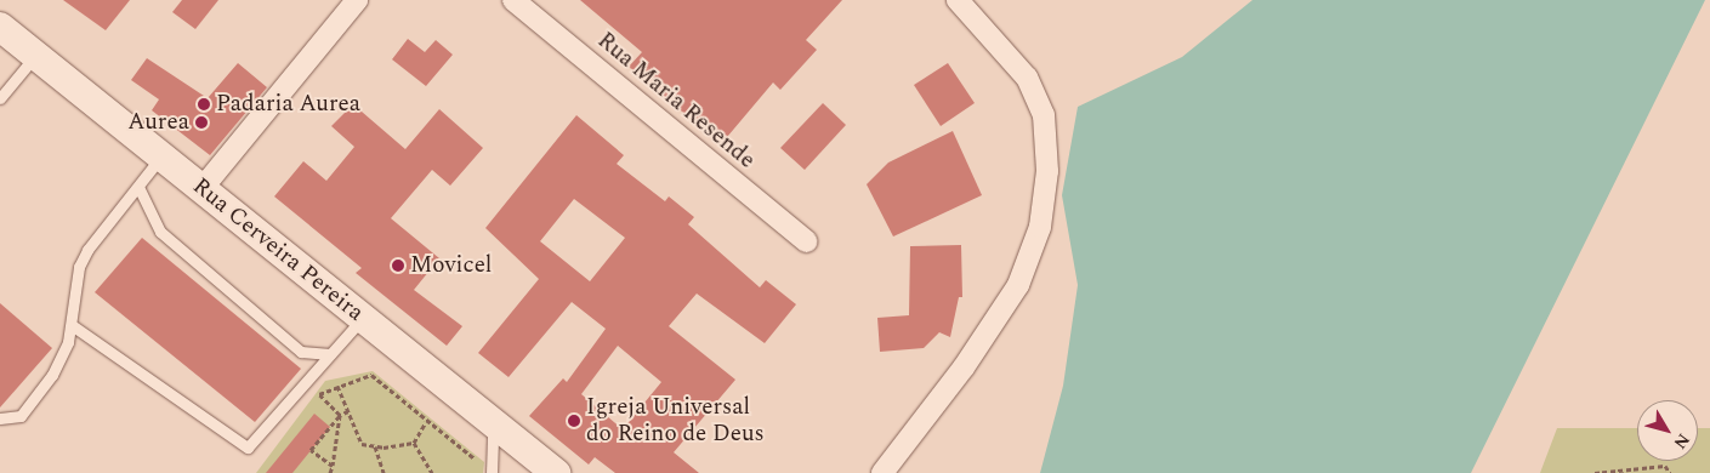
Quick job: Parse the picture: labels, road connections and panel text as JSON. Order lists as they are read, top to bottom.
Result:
{
  "streets": {
    "main road": ["Rua Cerveira Pereira"],
    "street": ["Rua Maria Resende"]
  },
  "places": [
    "Padaria Aurea",
    "Aurea",
    "Movicel",
    "Igreja Universal do Reino de Deus"
  ],
  "north": "bottom right"
}
